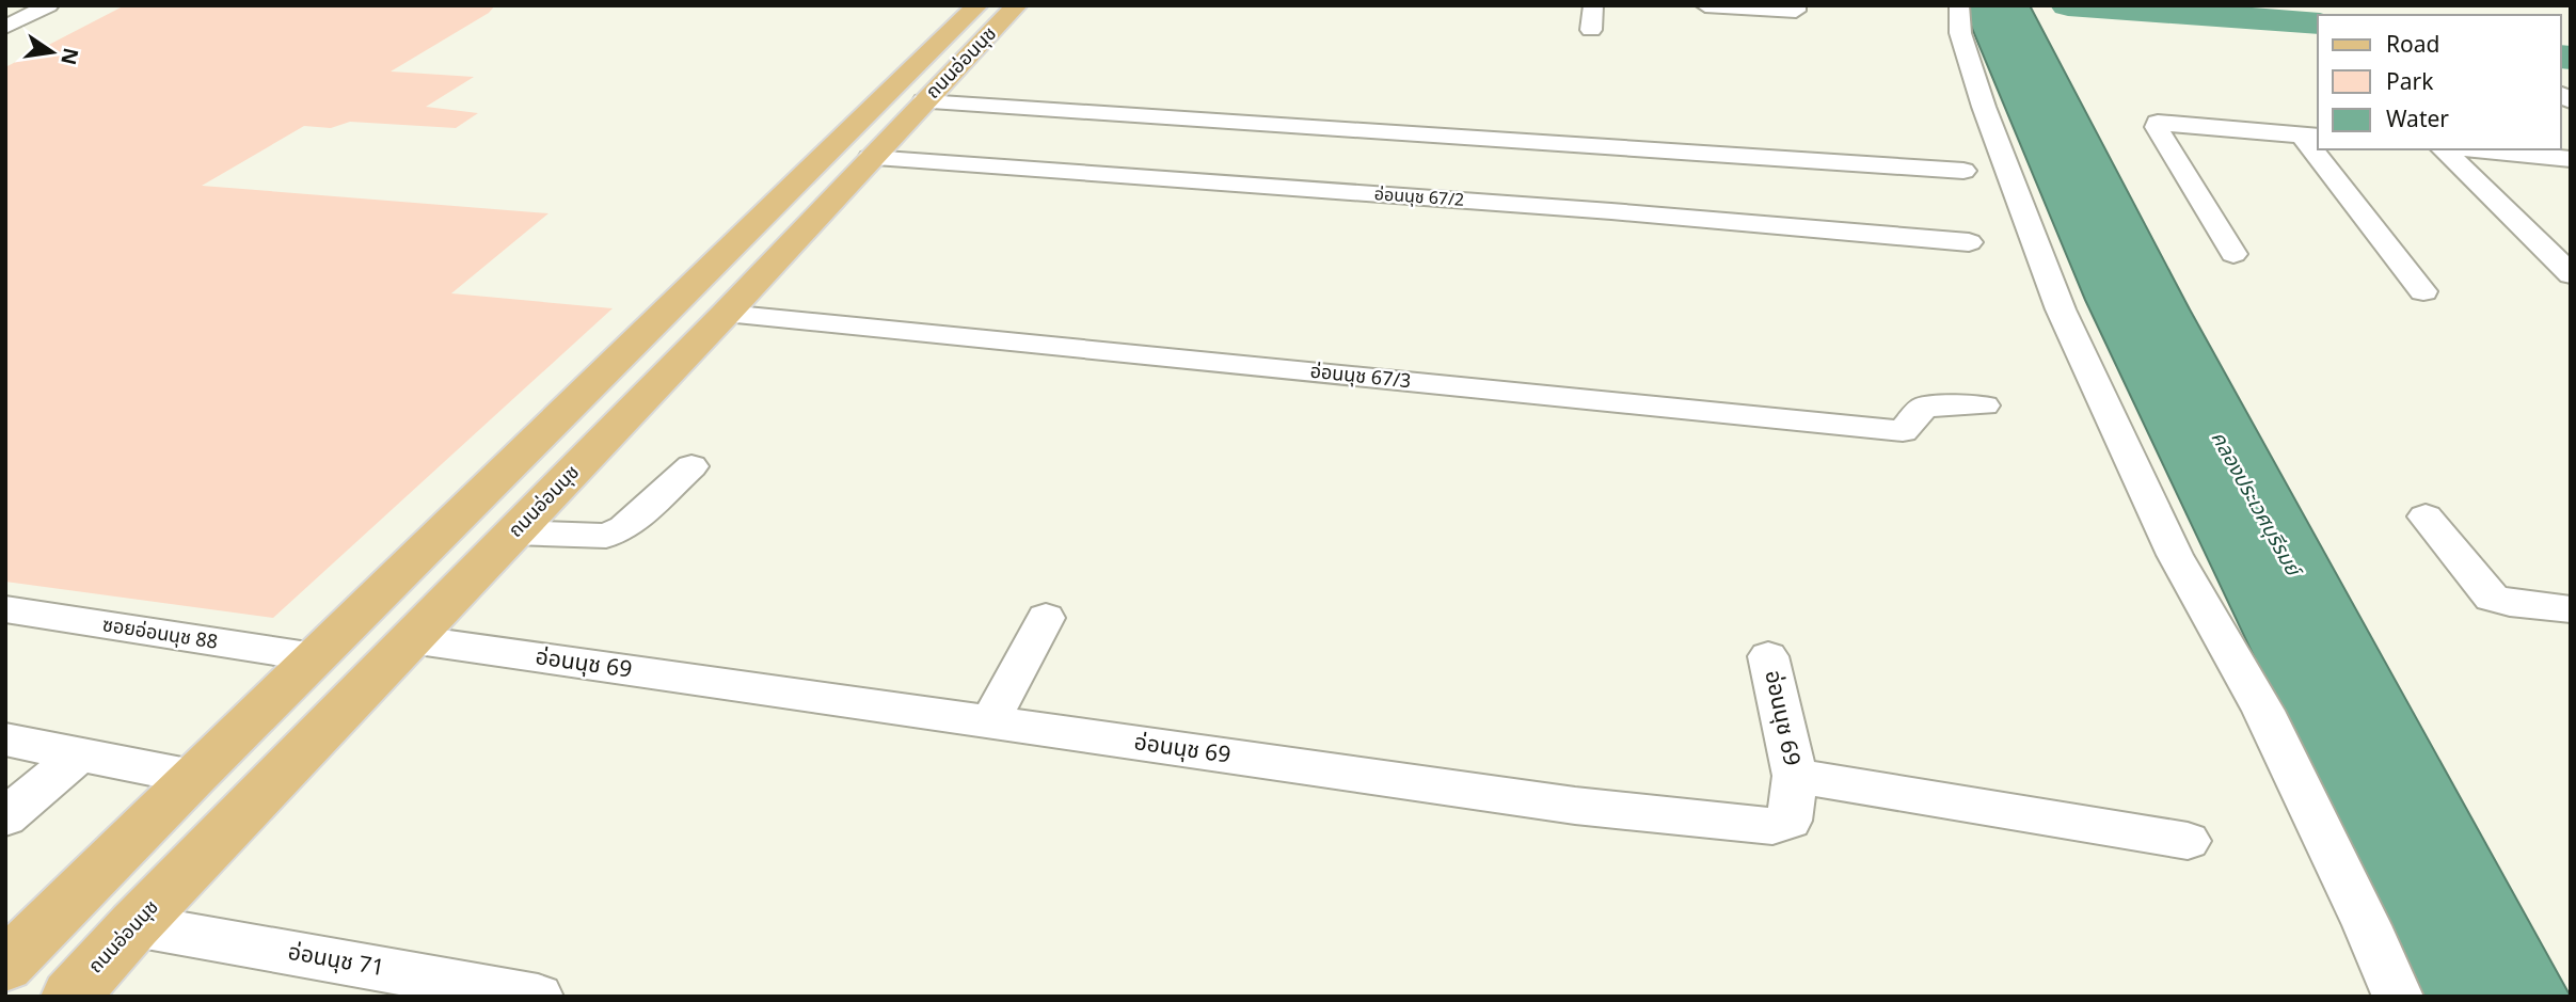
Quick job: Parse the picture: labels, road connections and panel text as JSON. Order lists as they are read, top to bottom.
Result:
{
  "streets": {
    "main road": ["ถนนอ่อนนุช"],
    "street": [
      "อ่อนนุช 67/2",
      "อ่อนนุช 67/3",
      "ซอยอ่อนนุช 88",
      "อ่อนนุช 69",
      "อ่อนนุช 71"
    ]
  },
  "crossings": [
    ["ถนนอ่อนนุช", "อ่อนนุช 67/2"],
    ["ถนนอ่อนนุช", "อ่อนนุช 67/3"],
    ["ถนนอ่อนนุช", "ซอยอ่อนนุช 88"],
    ["ถนนอ่อนนุช", "อ่อนนุช 69"],
    ["ถนนอ่อนนุช", "อ่อนนุช 71"]
  ],
  "water": ["คลองประเวศบุรีรมย์"],
  "legend": ["Road", "Park", "Water"],
  "north": "right"
}
